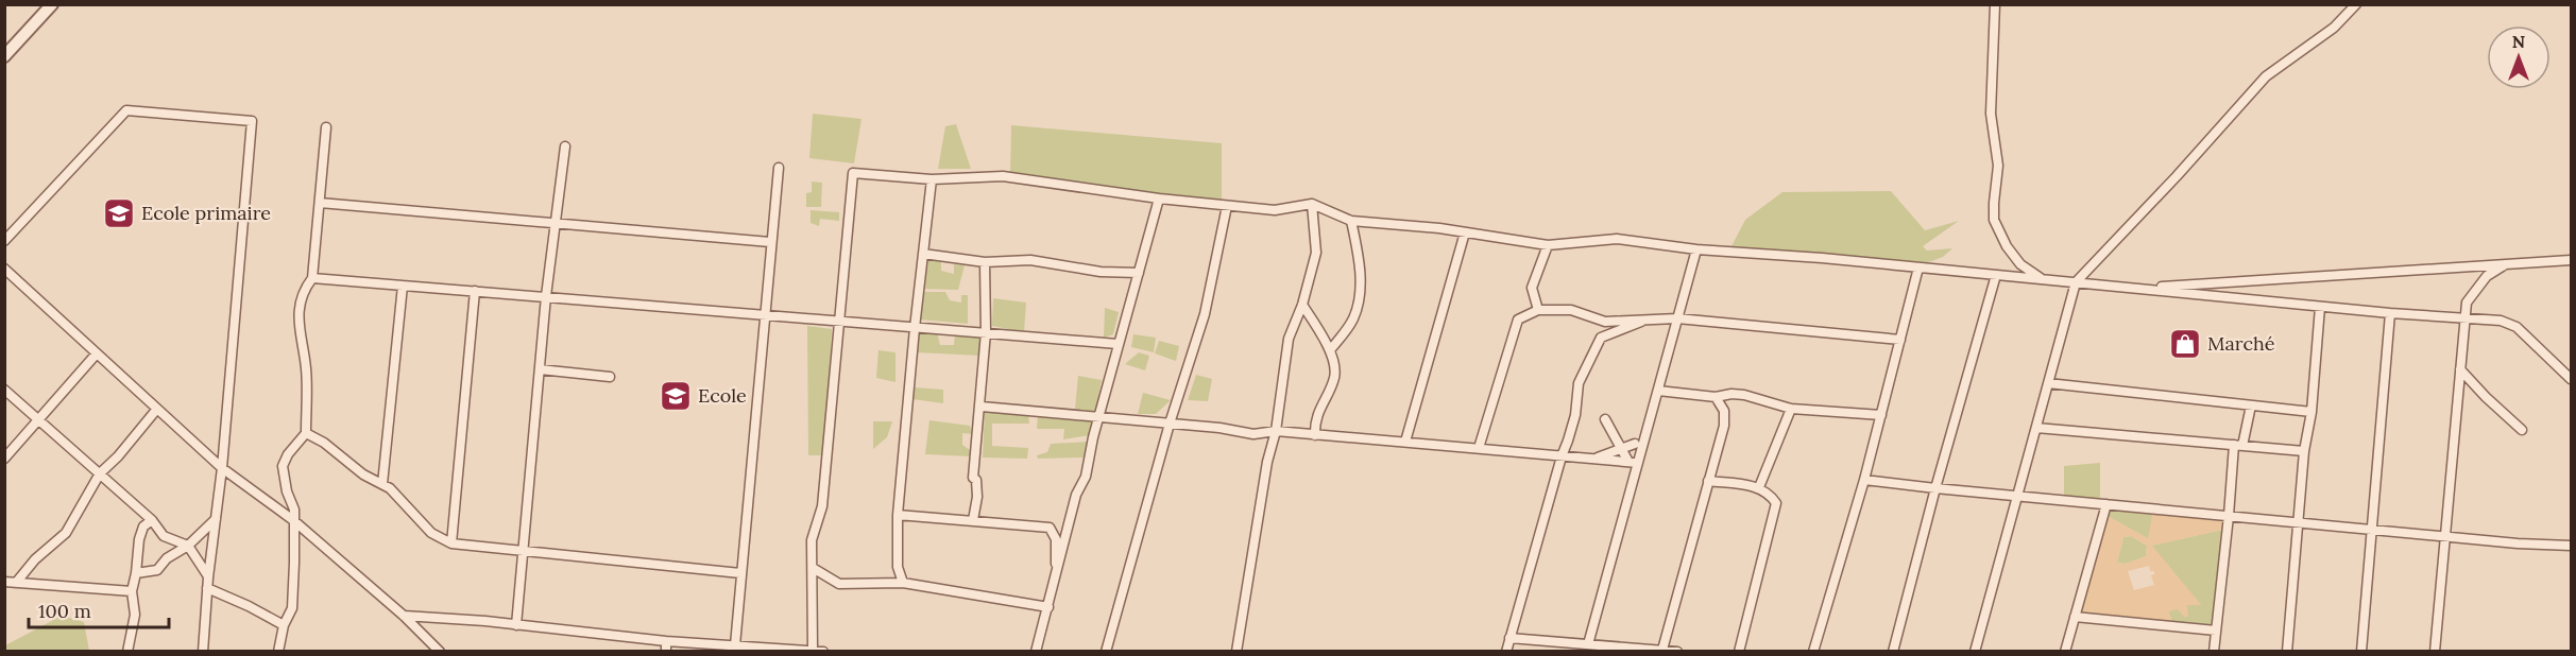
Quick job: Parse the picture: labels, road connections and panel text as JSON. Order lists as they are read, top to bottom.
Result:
{
  "places": {
    "school or university": ["Ecole primaire", "Ecole"],
    "shop": ["Marché"]
  },
  "scale_bar": "100 m",
  "north": "top"
}
